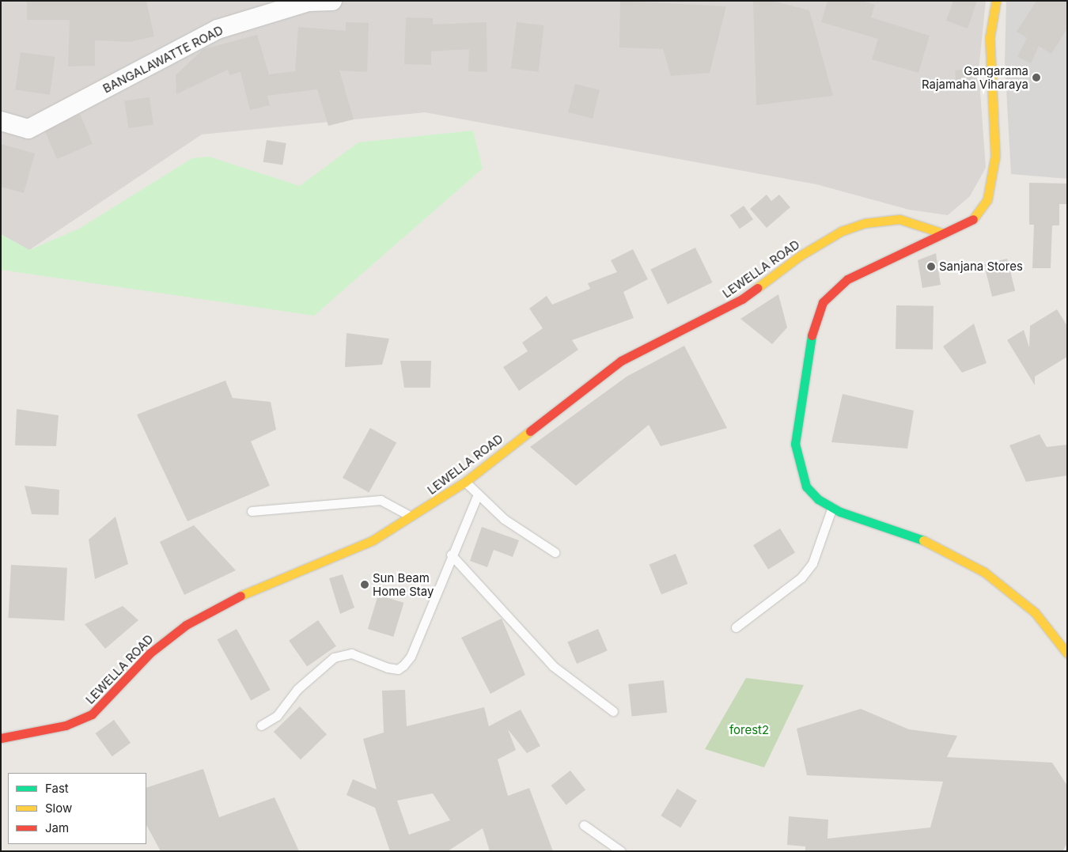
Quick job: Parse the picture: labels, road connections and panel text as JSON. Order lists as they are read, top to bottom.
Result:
{
  "streets": {
    "main road": ["LEWELLA ROAD"],
    "street": ["BANGALAWATTE ROAD"]
  },
  "parks": ["forest2"],
  "places": ["Gangarama Rajamaha Viharaya", "Sanjana Stores", "Sun Beam Home Stay"],
  "legend": ["Fast", "Slow", "Jam"]
}
